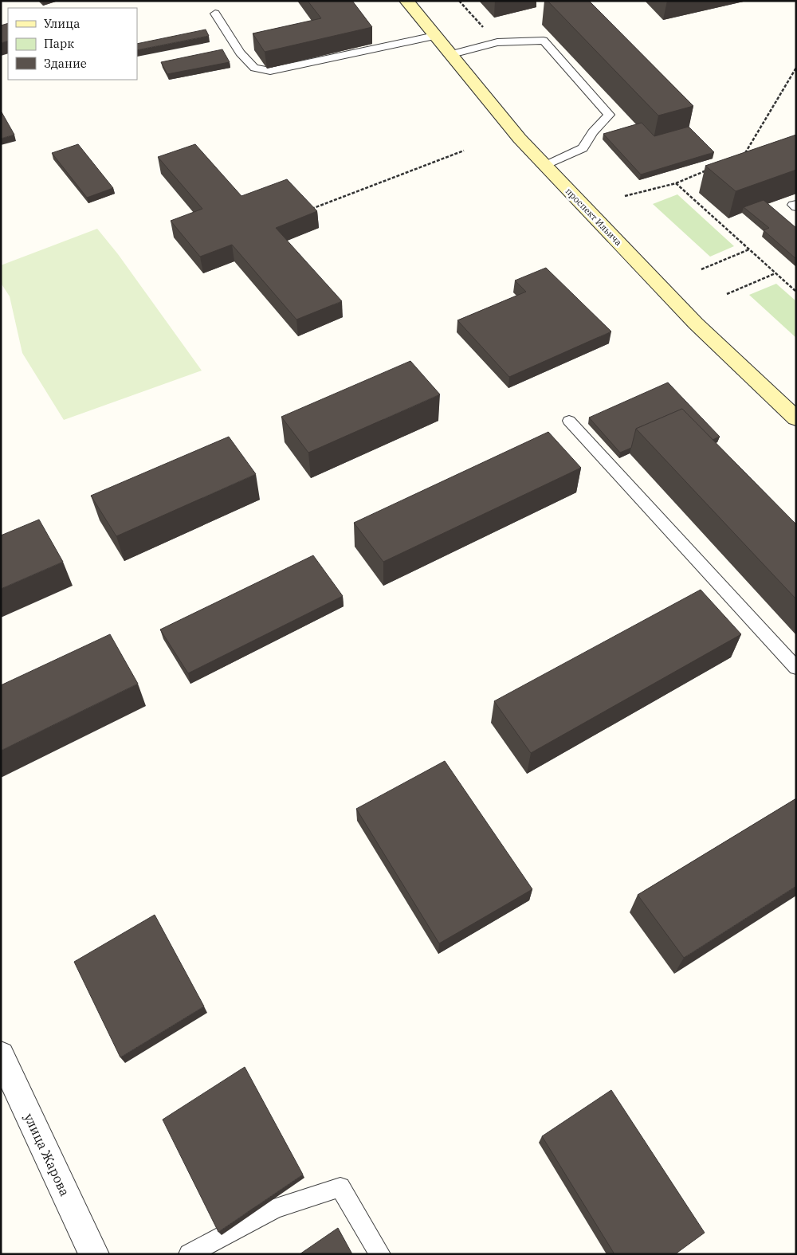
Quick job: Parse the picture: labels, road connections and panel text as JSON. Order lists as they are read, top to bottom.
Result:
{
  "streets": {
    "street": ["проспект Ильича", "улица Жарова"]
  },
  "legend": ["Улица", "Парк", "Здание"]
}
